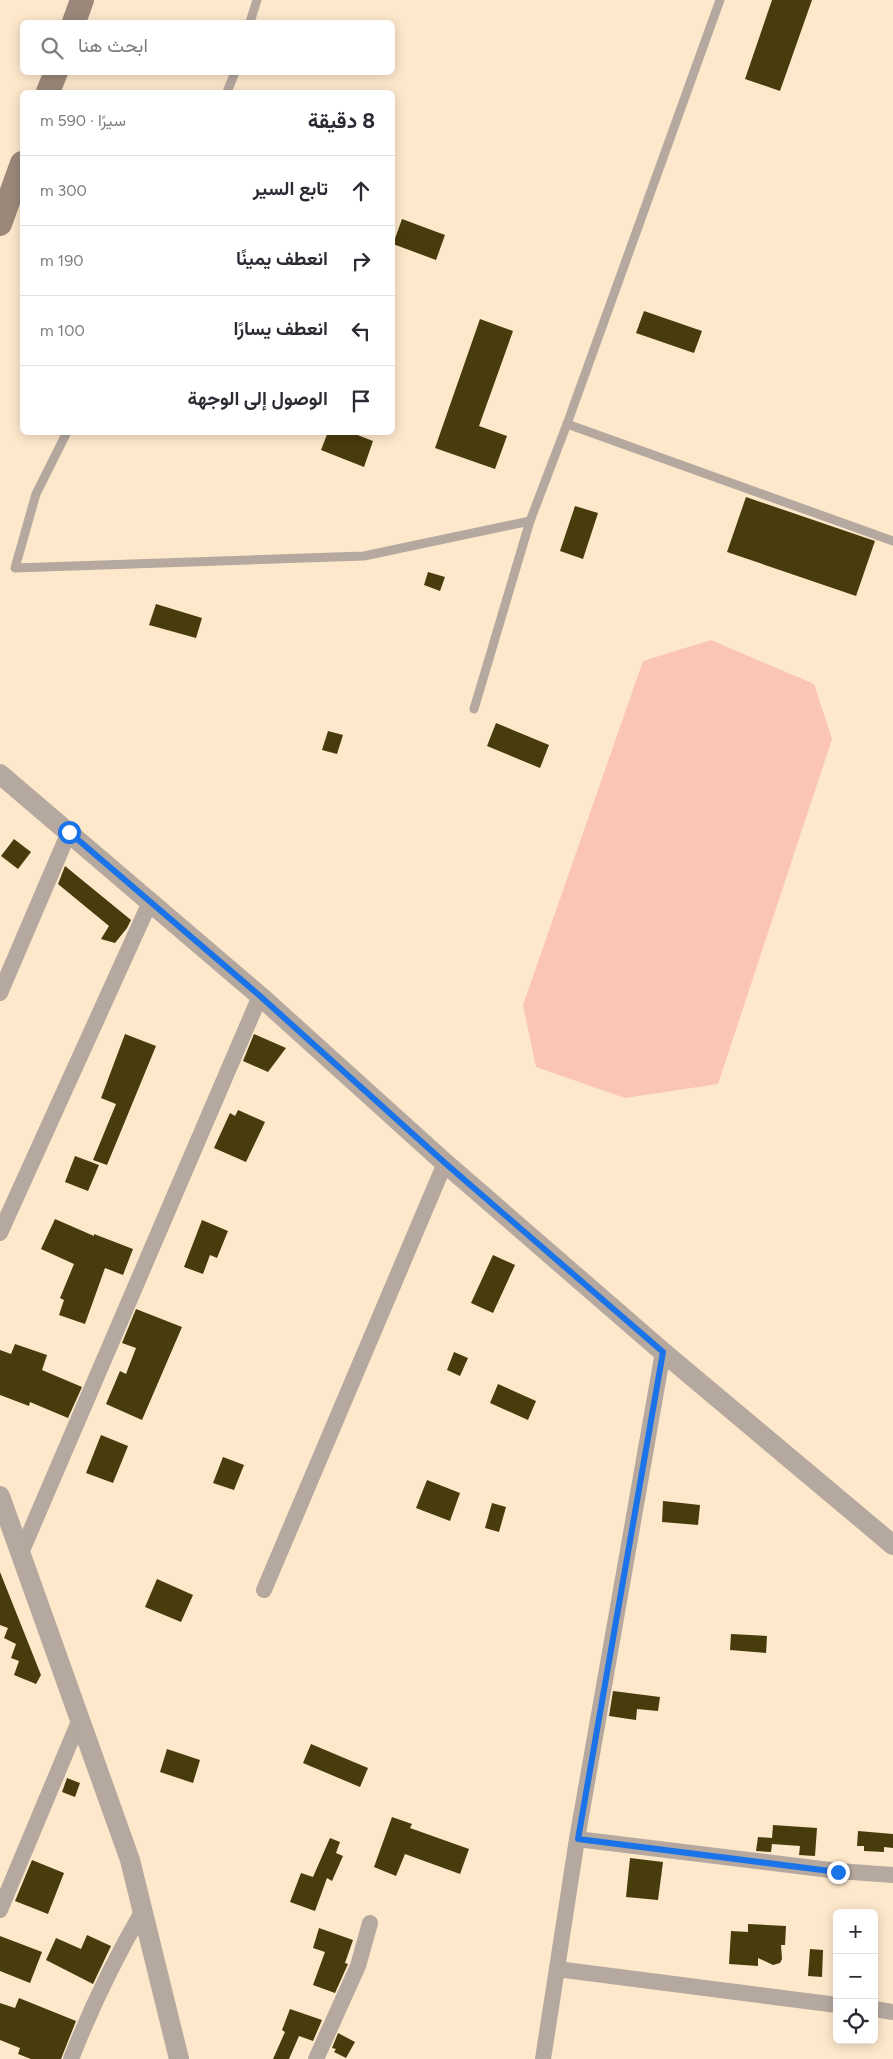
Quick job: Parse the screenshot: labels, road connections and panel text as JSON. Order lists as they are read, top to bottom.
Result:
{
  "page": {
    "search": "ابحث هنا",
    "heading": ["8 دقيقة", "سيرًا · 590 m"],
    "list": [
      ["تابع السير", "300 m"],
      ["انعطف يمينًا", "190 m"],
      ["انعطف يسارًا", "100 m"],
      "الوصول إلى الوجهة"
    ],
    "map_buttons": ["+", "−"]
  }
}
